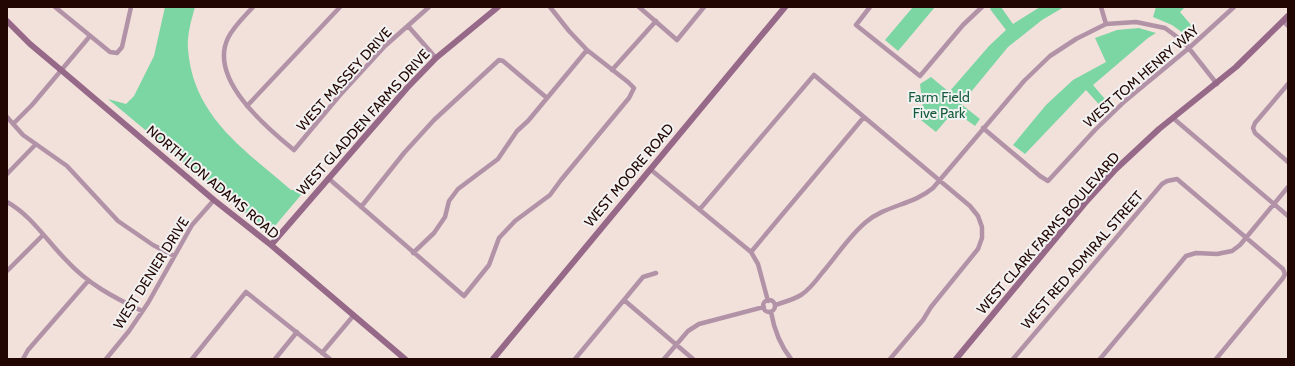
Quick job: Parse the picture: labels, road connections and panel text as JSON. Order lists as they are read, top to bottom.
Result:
{
  "streets": {
    "street": [
      "WEST TOM HENRY WAY",
      "WEST MASSEY DRIVE",
      "WEST GLADDEN FARMS DRIVE",
      "WEST MOORE ROAD",
      "NORTH LON ADAMS ROAD",
      "WEST CLARK FARMS BOULEVARD",
      "WEST RED ADMIRAL STREET",
      "WEST DENIER DRIVE"
    ]
  },
  "crossings": [
    ["WEST GLADDEN FARMS DRIVE", "NORTH LON ADAMS ROAD"],
    ["NORTH LON ADAMS ROAD", "WEST DENIER DRIVE"]
  ],
  "parks": ["Farm Field Five Park"]
}
